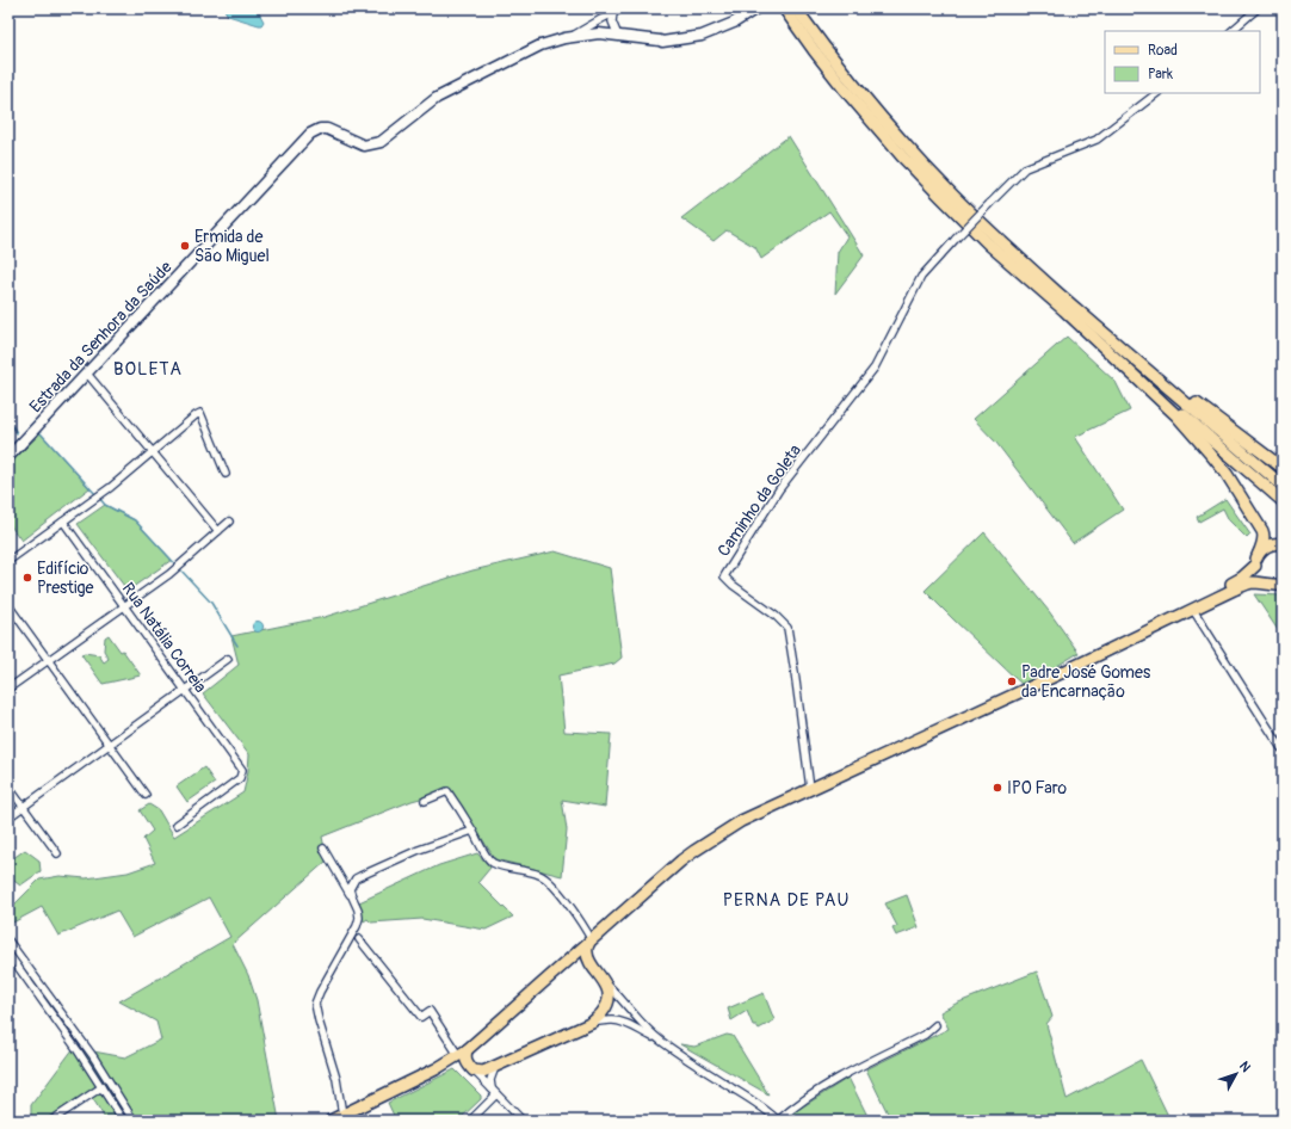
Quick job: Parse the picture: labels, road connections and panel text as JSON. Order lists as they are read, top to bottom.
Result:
{
  "streets": {
    "street": ["Estrada da Senhora da Saúde", "Caminho da Goleta", "Rua Natália Correia"]
  },
  "districts": ["BOLETA", "PERNA DE PAU"],
  "places": [
    "Ermida de São Miguel",
    "Edifício Prestige",
    "Padre José Gomes da Encarnação",
    "IPO Faro"
  ],
  "legend": ["Road", "Park"],
  "north": "top right"
}
